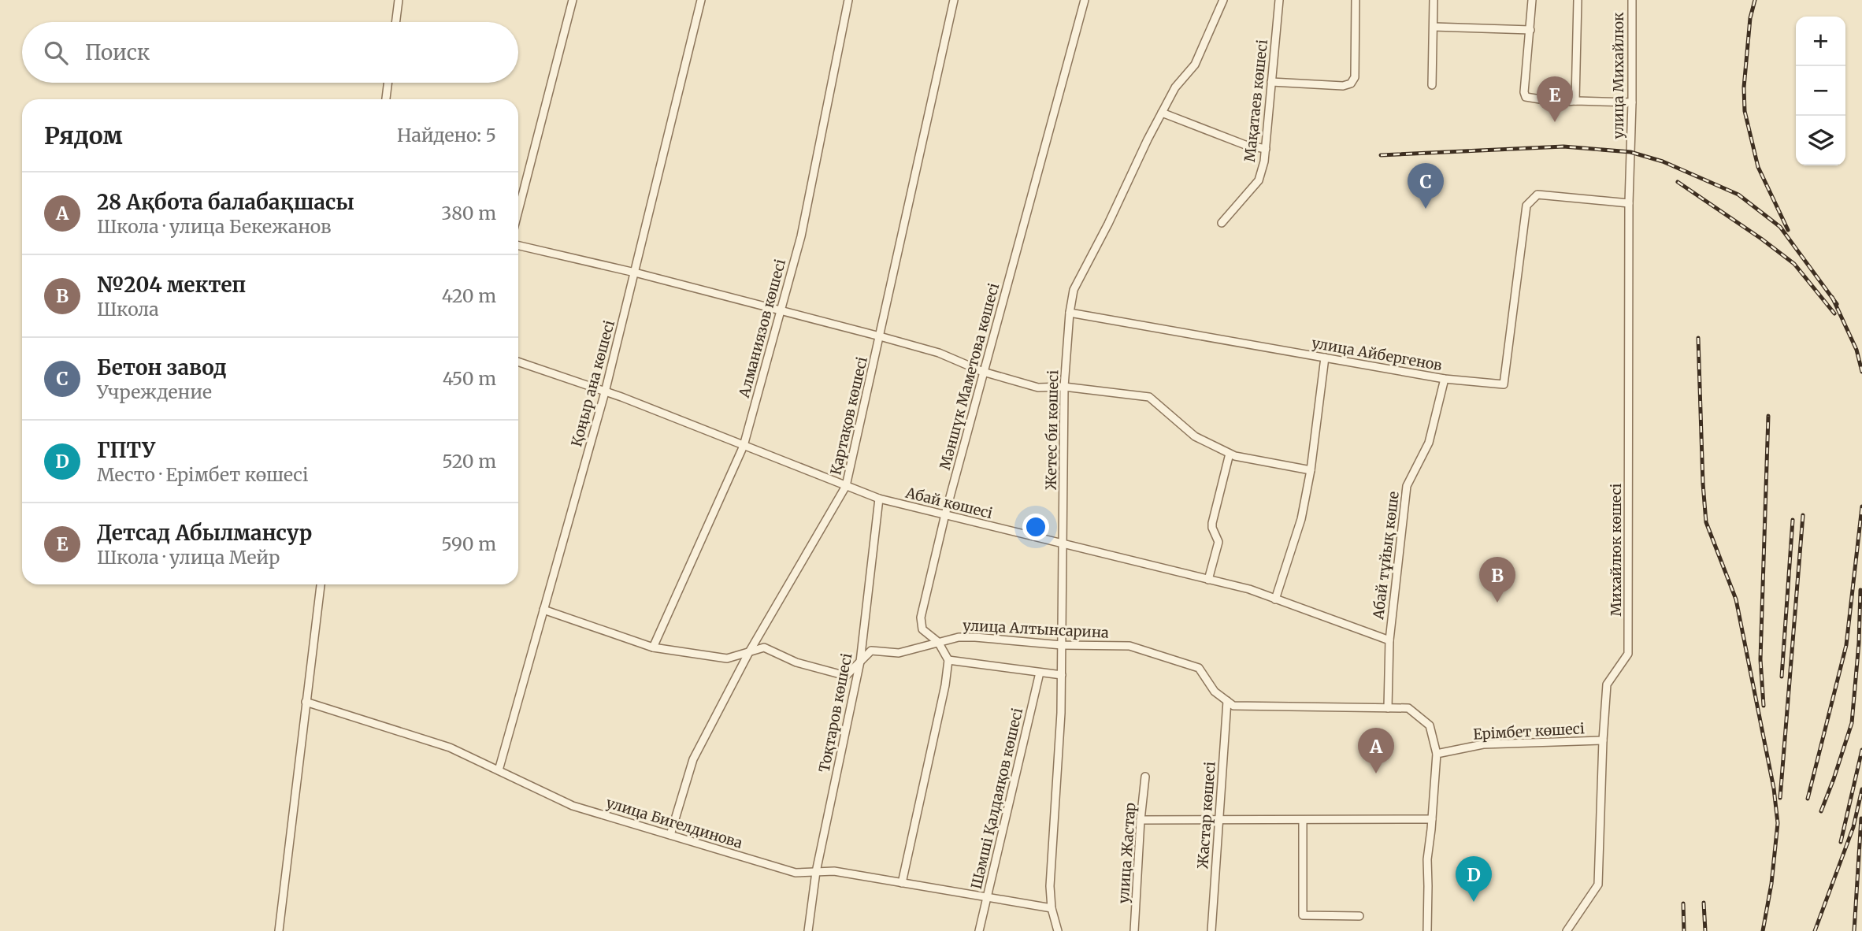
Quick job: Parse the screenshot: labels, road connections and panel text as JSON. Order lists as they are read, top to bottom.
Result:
{
  "streets": {
    "street": [
      "улица Михайлюк",
      "Мақатаев көшесі",
      "Алманиязов көшесі",
      "улица Айбергенов",
      "Мәншүк Маметова көшесі",
      "Қоңыр ана көшесі",
      "Қартақов көшесі",
      "Жетес би көшесі",
      "Абай көшесі",
      "Михайлюк көшесі",
      "Абай тұйық көше",
      "улица Алтынсарина",
      "Тоқтаров көшесі",
      "Ерімбет көшесі",
      "Шәмші Қалдаяқов көшесі",
      "Жастар көшесі",
      "улица Бигелдинова",
      "улица Жастар"
    ]
  },
  "crossings": [
    ["улица Михайлюк", "Михайлюк көшесі"],
    ["Алманиязов көшесі", "Абай көшесі"],
    ["Алманиязов көшесі", "улица Алтынсарина"],
    ["улица Айбергенов", "Жетес би көшесі"],
    ["улица Айбергенов", "Михайлюк көшесі"],
    ["улица Айбергенов", "Абай тұйық көше"],
    ["Мәншүк Маметова көшесі", "Абай көшесі"],
    ["Мәншүк Маметова көшесі", "улица Алтынсарина"],
    ["Қоңыр ана көшесі", "Абай көшесі"],
    ["Қоңыр ана көшесі", "улица Алтынсарина"],
    ["Қоңыр ана көшесі", "улица Бигелдинова"],
    ["Қартақов көшесі", "Абай көшесі"],
    ["Қартақов көшесі", "улица Алтынсарина"],
    ["Қартақов көшесі", "улица Бигелдинова"],
    ["Жетес би көшесі", "Абай көшесі"],
    ["Жетес би көшесі", "улица Алтынсарина"],
    ["Жетес би көшесі", "улица Бигелдинова"],
    ["Абай көшесі", "Абай тұйық көше"],
    ["Абай көшесі", "Тоқтаров көшесі"],
    ["Михайлюк көшесі", "Ерімбет көшесі"],
    ["улица Алтынсарина", "Тоқтаров көшесі"],
    ["улица Алтынсарина", "Жастар көшесі"],
    ["Тоқтаров көшесі", "улица Бигелдинова"],
    ["Шәмші Қалдаяқов көшесі", "улица Бигелдинова"]
  ],
  "page": {
    "map_buttons": ["+", "−"],
    "search": "Поиск",
    "pins": [
      "E",
      "C",
      "B",
      "A",
      "D"
    ],
    "heading": ["Рядом", "Найдено: 5"],
    "list": [
      {
        "mark": "A",
        "name": "28 Ақбота балабақшасы",
        "note": "Школа · улица Бекежанов",
        "value": "380 m"
      },
      {
        "mark": "B",
        "name": "№204 мектеп",
        "note": "Школа",
        "value": "420 m"
      },
      {
        "mark": "C",
        "name": "Бетон завод",
        "note": "Учреждение",
        "value": "450 m"
      },
      {
        "mark": "D",
        "name": "ГПТУ",
        "note": "Место · Ерімбет көшесі",
        "value": "520 m"
      },
      {
        "mark": "E",
        "name": "Детсад Абылмансур",
        "note": "Школа · улица Мейр",
        "value": "590 m"
      }
    ]
  }
}
